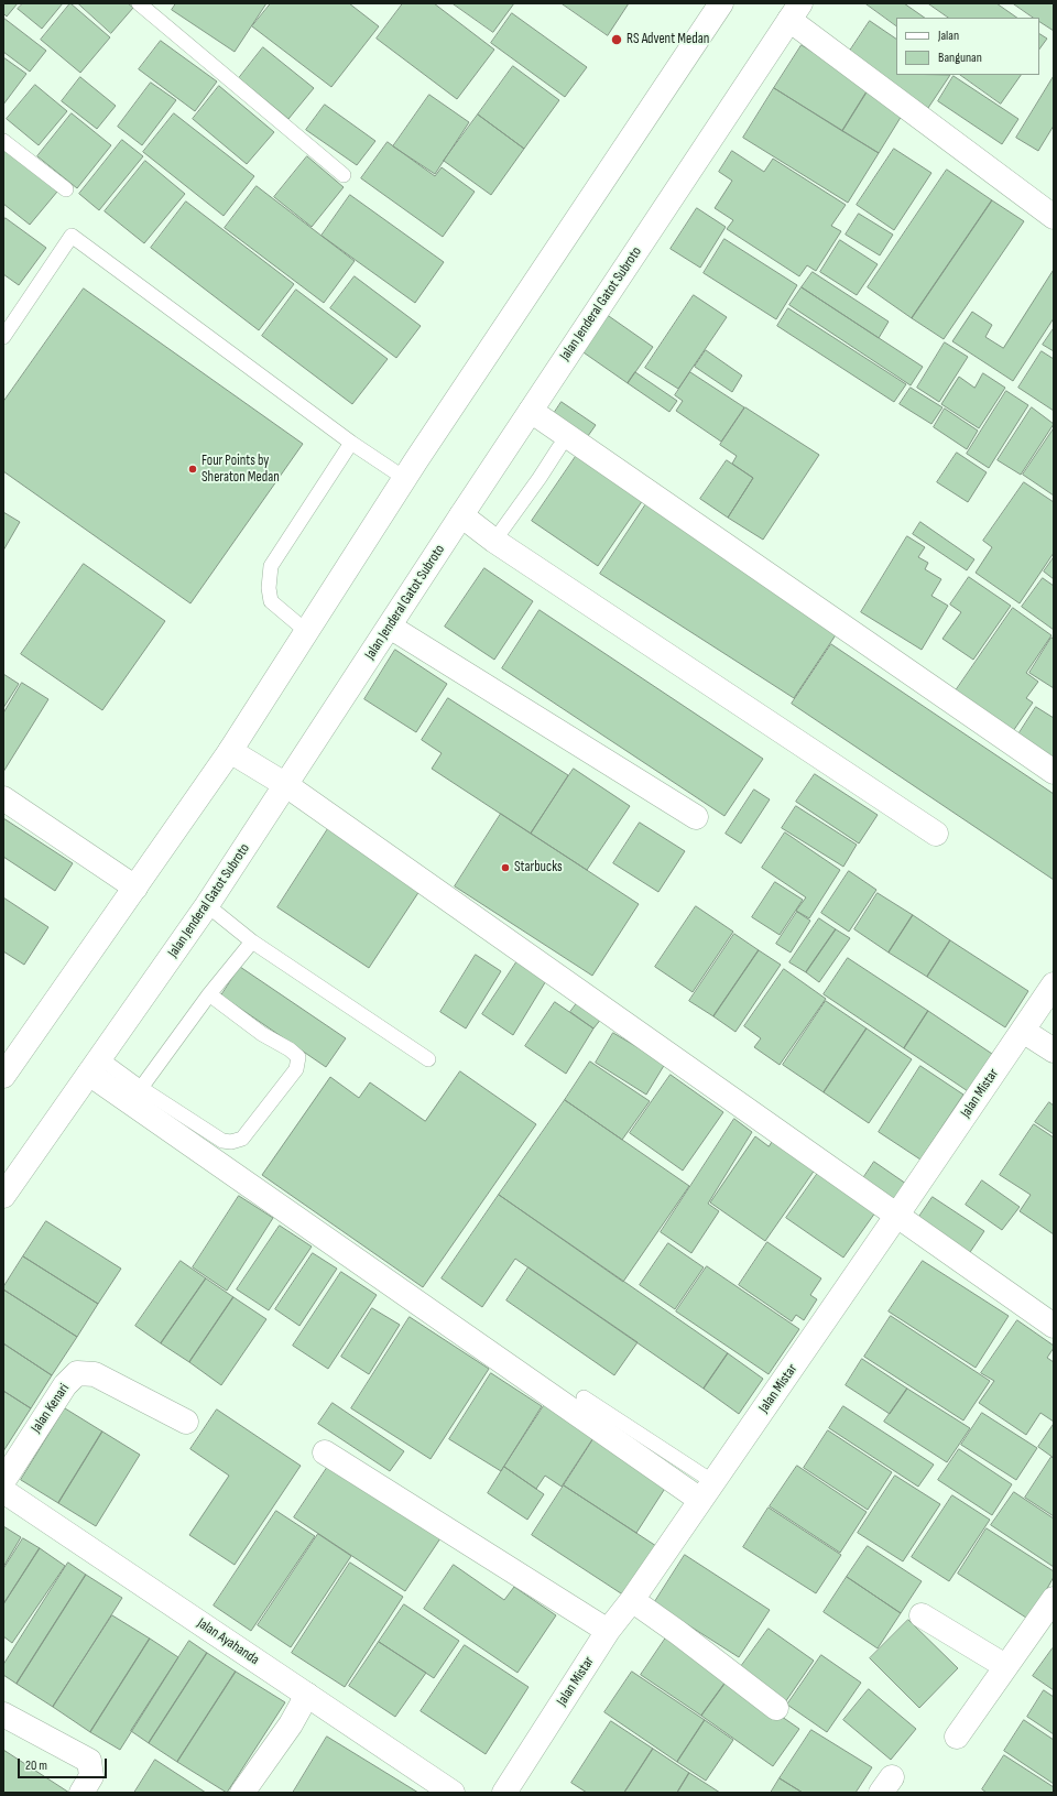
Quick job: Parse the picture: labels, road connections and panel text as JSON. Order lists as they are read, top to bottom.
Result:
{
  "streets": {
    "street": [
      "Jalan Jenderal Gatot Subroto",
      "Jalan Mistar",
      "Jalan Kenari",
      "Jalan Ayahanda"
    ]
  },
  "places": ["RS Advent Medan", "Four Points by Sheraton Medan", "Starbucks"],
  "legend": ["Jalan", "Bangunan"],
  "scale_bar": "20 m"
}
